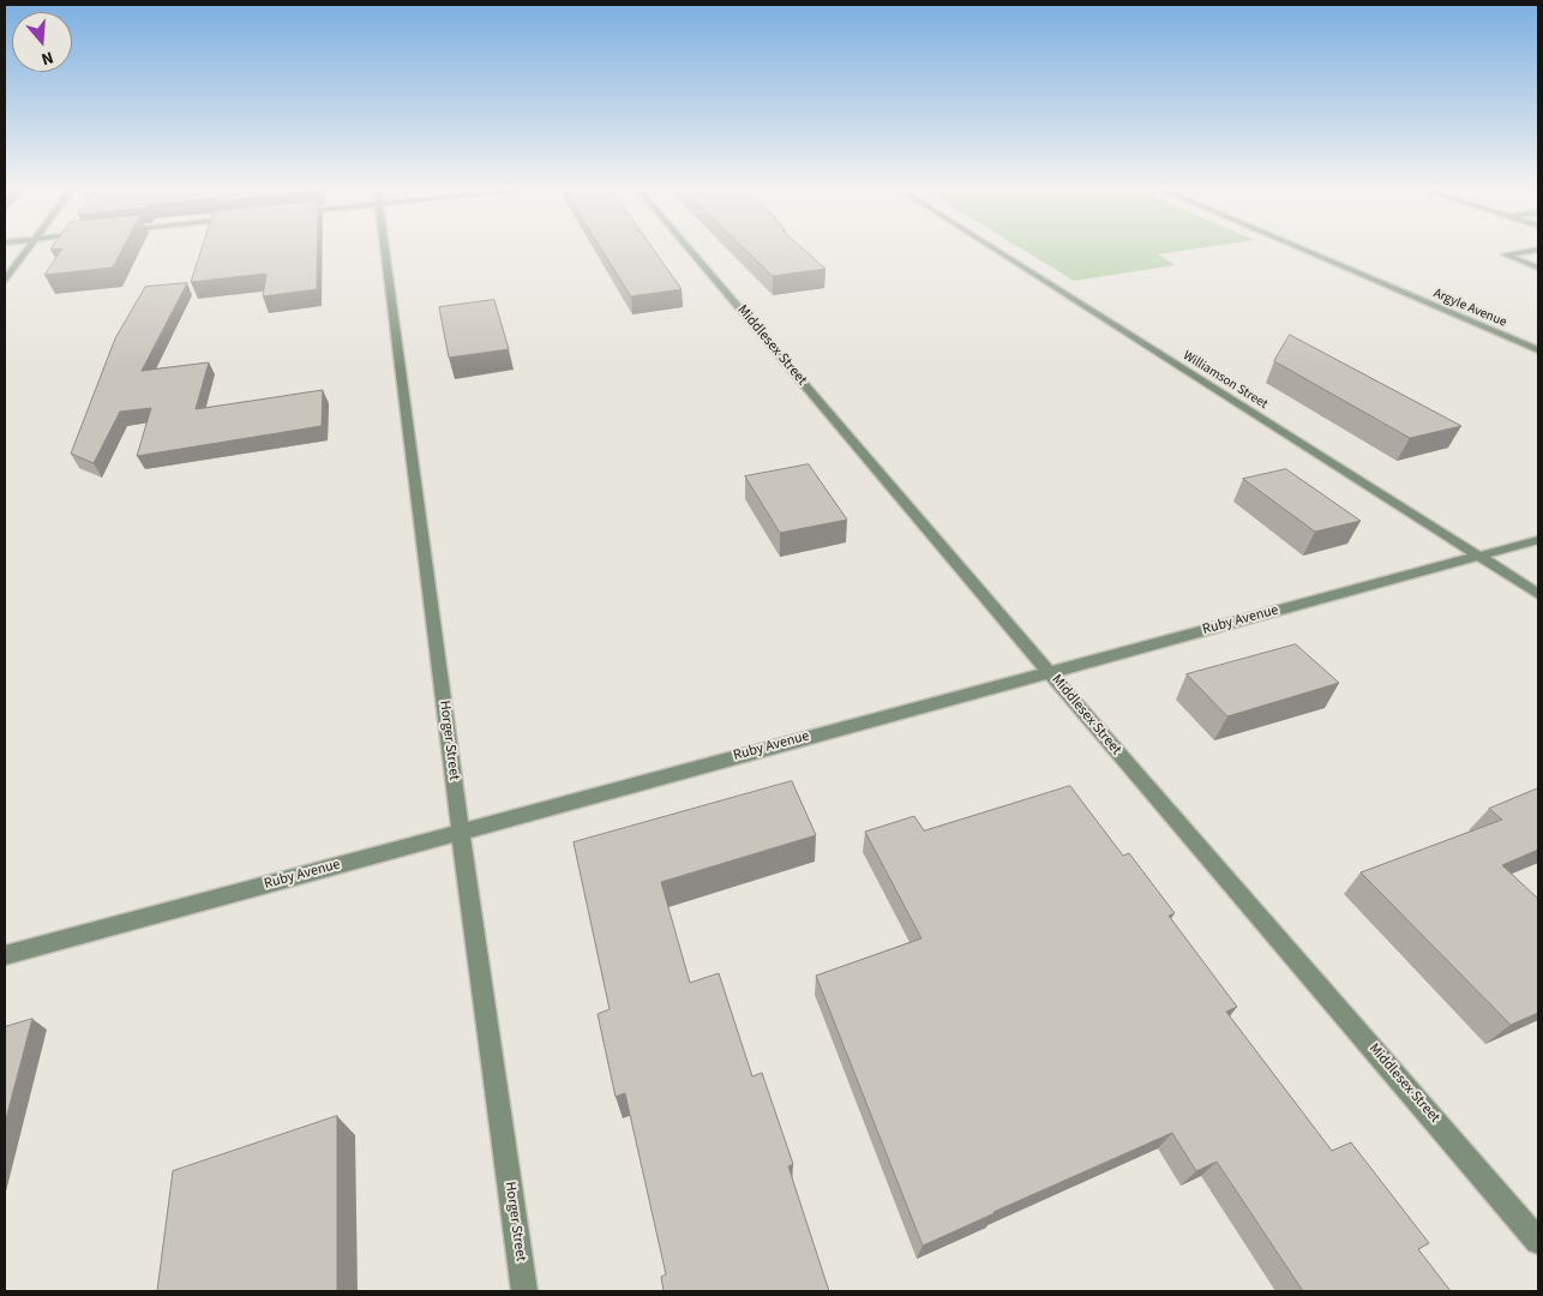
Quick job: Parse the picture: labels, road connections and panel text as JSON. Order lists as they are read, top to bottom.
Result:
{
  "streets": {
    "street": [
      "Argyle Avenue",
      "Middlesex Street",
      "Williamson Street",
      "Ruby Avenue",
      "Horger Street"
    ]
  },
  "crossings": [
    ["Middlesex Street", "Ruby Avenue"],
    ["Williamson Street", "Ruby Avenue"],
    ["Ruby Avenue", "Horger Street"]
  ],
  "north": "bottom"
}
